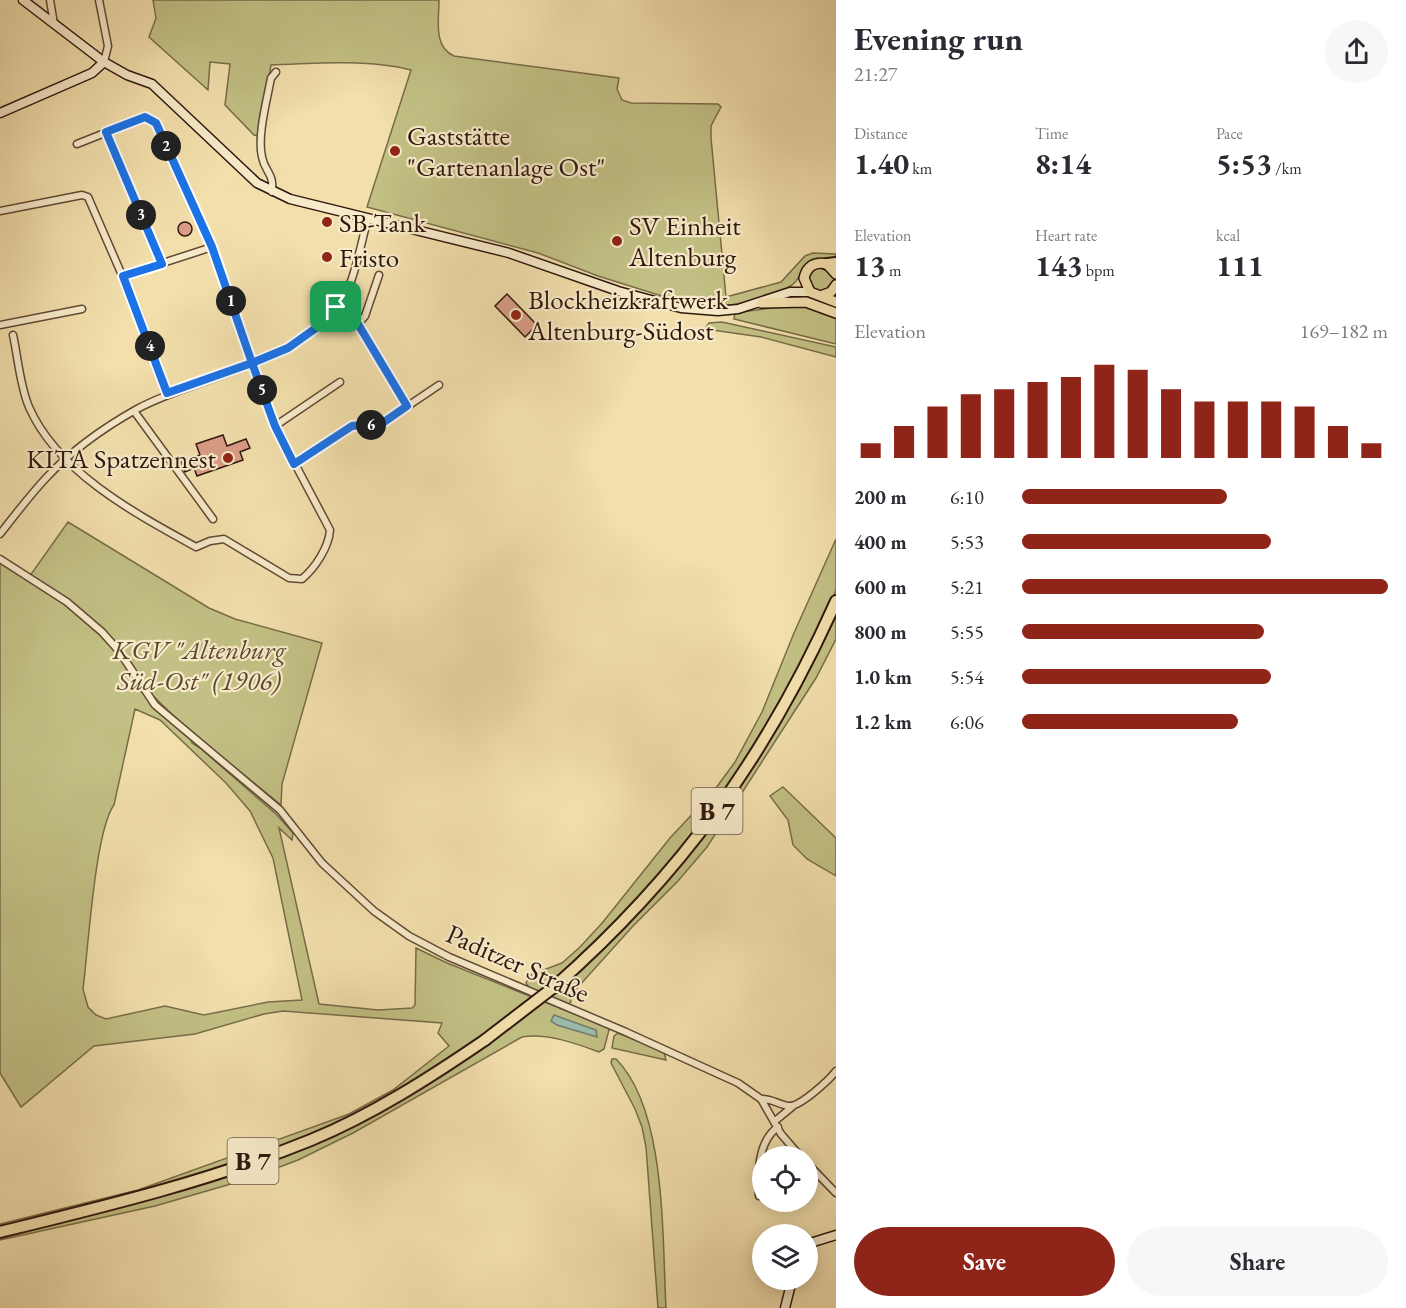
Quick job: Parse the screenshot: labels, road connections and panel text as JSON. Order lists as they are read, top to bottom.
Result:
{
  "streets": {
    "highway": ["B 7"],
    "street": ["Paditzer Straße"]
  },
  "parks": ["KGV \"Altenburg Süd-Ost\" (1906)"],
  "places": [
    "Gaststätte \"Gartenanlage Ost\"",
    "SB-Tank",
    "SV Einheit Altenburg",
    "Fristo",
    "Blockheizkraftwerk Altenburg-Südost",
    "KITA Spatzennest"
  ],
  "page": {
    "heading": ["Evening run", "21:27"],
    "stats": [
      ["Distance", "1.40 km"],
      ["Time", "8:14"],
      ["Pace", "5:53 /km"],
      ["Elevation", "13 m"],
      ["Heart rate", "143 bpm"],
      ["kcal", "111"]
    ],
    "pins": [
      "2",
      "3",
      "1",
      "4",
      "5",
      "6"
    ],
    "chart": ["Elevation", "169–182 m"],
    "list": [
      {
        "name": "200 m",
        "note": "6:10"
      },
      {
        "name": "400 m",
        "note": "5:53"
      },
      {
        "name": "600 m",
        "note": "5:21"
      },
      {
        "name": "800 m",
        "note": "5:55"
      },
      {
        "name": "1.0 km",
        "note": "5:54"
      },
      {
        "name": "1.2 km",
        "note": "6:06"
      }
    ],
    "buttons": ["Save", "Share"]
  }
}
